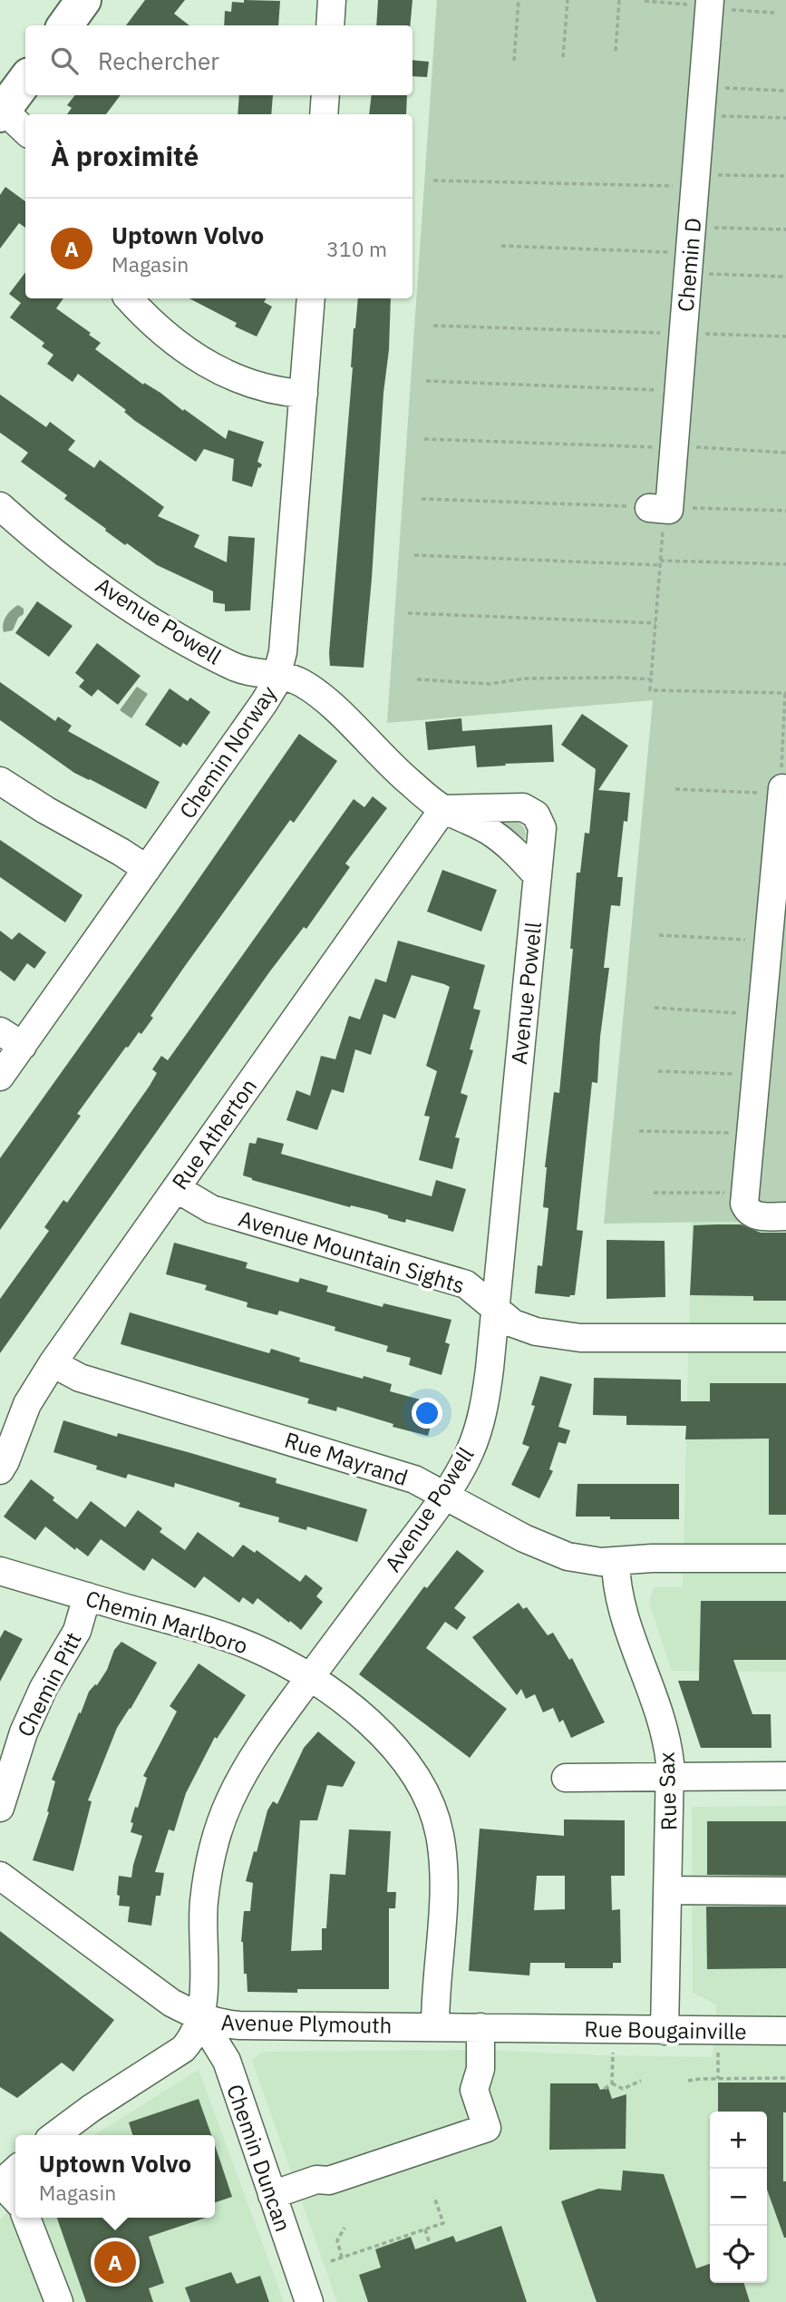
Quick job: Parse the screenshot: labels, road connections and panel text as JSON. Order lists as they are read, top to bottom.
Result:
{
  "streets": {
    "street": [
      "Chemin D",
      "Avenue Powell",
      "Chemin Norway",
      "Rue Atherton",
      "Avenue Mountain Sights",
      "Rue Mayrand",
      "Chemin Marlboro",
      "Chemin Pitt",
      "Rue Sax",
      "Avenue Plymouth",
      "Rue Bougainville",
      "Chemin Duncan"
    ]
  },
  "crossings": [
    ["Avenue Powell", "Chemin Norway"],
    ["Avenue Powell", "Rue Atherton"],
    ["Avenue Powell", "Avenue Mountain Sights"],
    ["Avenue Powell", "Rue Mayrand"],
    ["Avenue Powell", "Chemin Marlboro"],
    ["Avenue Powell", "Avenue Plymouth"],
    ["Avenue Powell", "Chemin Duncan"],
    ["Rue Atherton", "Avenue Mountain Sights"],
    ["Rue Atherton", "Rue Mayrand"],
    ["Rue Mayrand", "Rue Sax"],
    ["Chemin Marlboro", "Chemin Pitt"],
    ["Chemin Marlboro", "Avenue Plymouth"],
    ["Rue Sax", "Rue Bougainville"],
    ["Avenue Plymouth", "Rue Bougainville"],
    ["Avenue Plymouth", "Chemin Duncan"]
  ],
  "page": {
    "search": "Rechercher",
    "heading": "À proximité",
    "list": [
      {
        "mark": "A",
        "name": "Uptown Volvo",
        "note": "Magasin",
        "value": "310 m"
      }
    ],
    "map_buttons": ["+", "−"],
    "popup": ["Uptown Volvo", "Magasin"],
    "pins": "A"
  }
}
